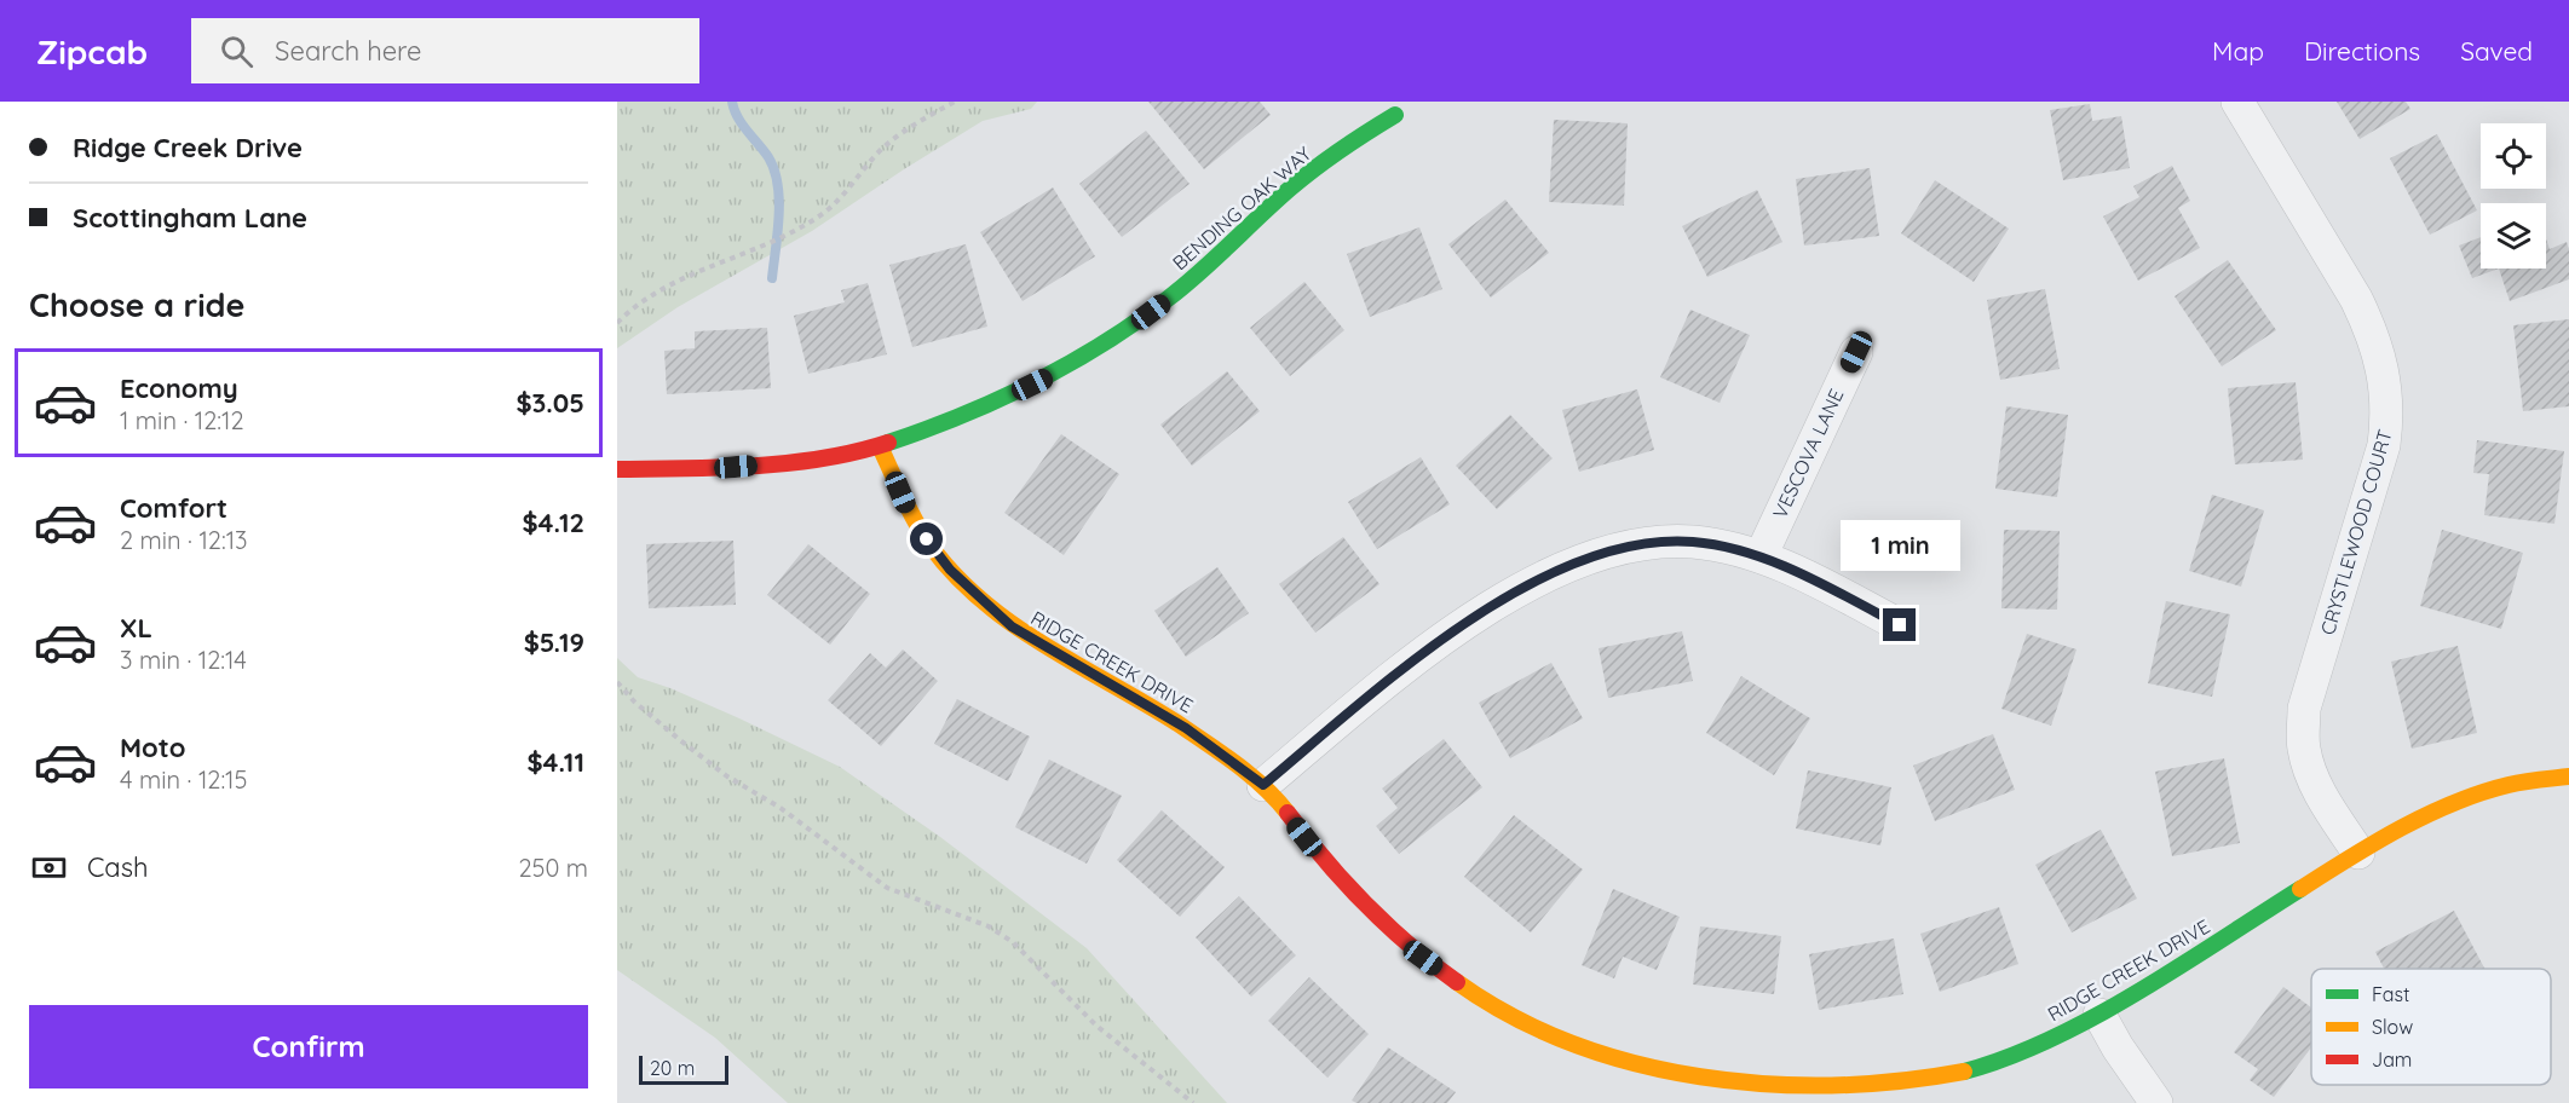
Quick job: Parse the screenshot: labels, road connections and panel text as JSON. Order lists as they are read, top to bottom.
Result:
{
  "streets": {
    "street": [
      "BENDING OAK WAY",
      "VESCOVA LANE",
      "CRYSTLEWOOD COURT",
      "RIDGE CREEK DRIVE"
    ]
  },
  "crossings": [
    ["BENDING OAK WAY", "RIDGE CREEK DRIVE"],
    ["CRYSTLEWOOD COURT", "RIDGE CREEK DRIVE"]
  ],
  "legend": ["Fast", "Slow", "Jam"],
  "scale_bar": "20 m",
  "page": {
    "header": "Zipcab",
    "search": "Search here",
    "nav": ["Map", "Directions", "Saved"],
    "banner": ["Ridge Creek Drive", "Scottingham Lane"],
    "heading": "Choose a ride",
    "list": [
      {
        "name": "Economy",
        "note": "1 min · 12:12",
        "value": "$3.05"
      },
      {
        "name": "Comfort",
        "note": "2 min · 12:13",
        "value": "$4.12"
      },
      {
        "name": "XL",
        "note": "3 min · 12:14",
        "value": "$5.19"
      },
      {
        "name": "Moto",
        "note": "4 min · 12:15",
        "value": "$4.11"
      }
    ],
    "bubble": "1 min",
    "pay": ["Cash", "250 m"],
    "buttons": "Confirm",
    "scale": "20 m"
  }
}
